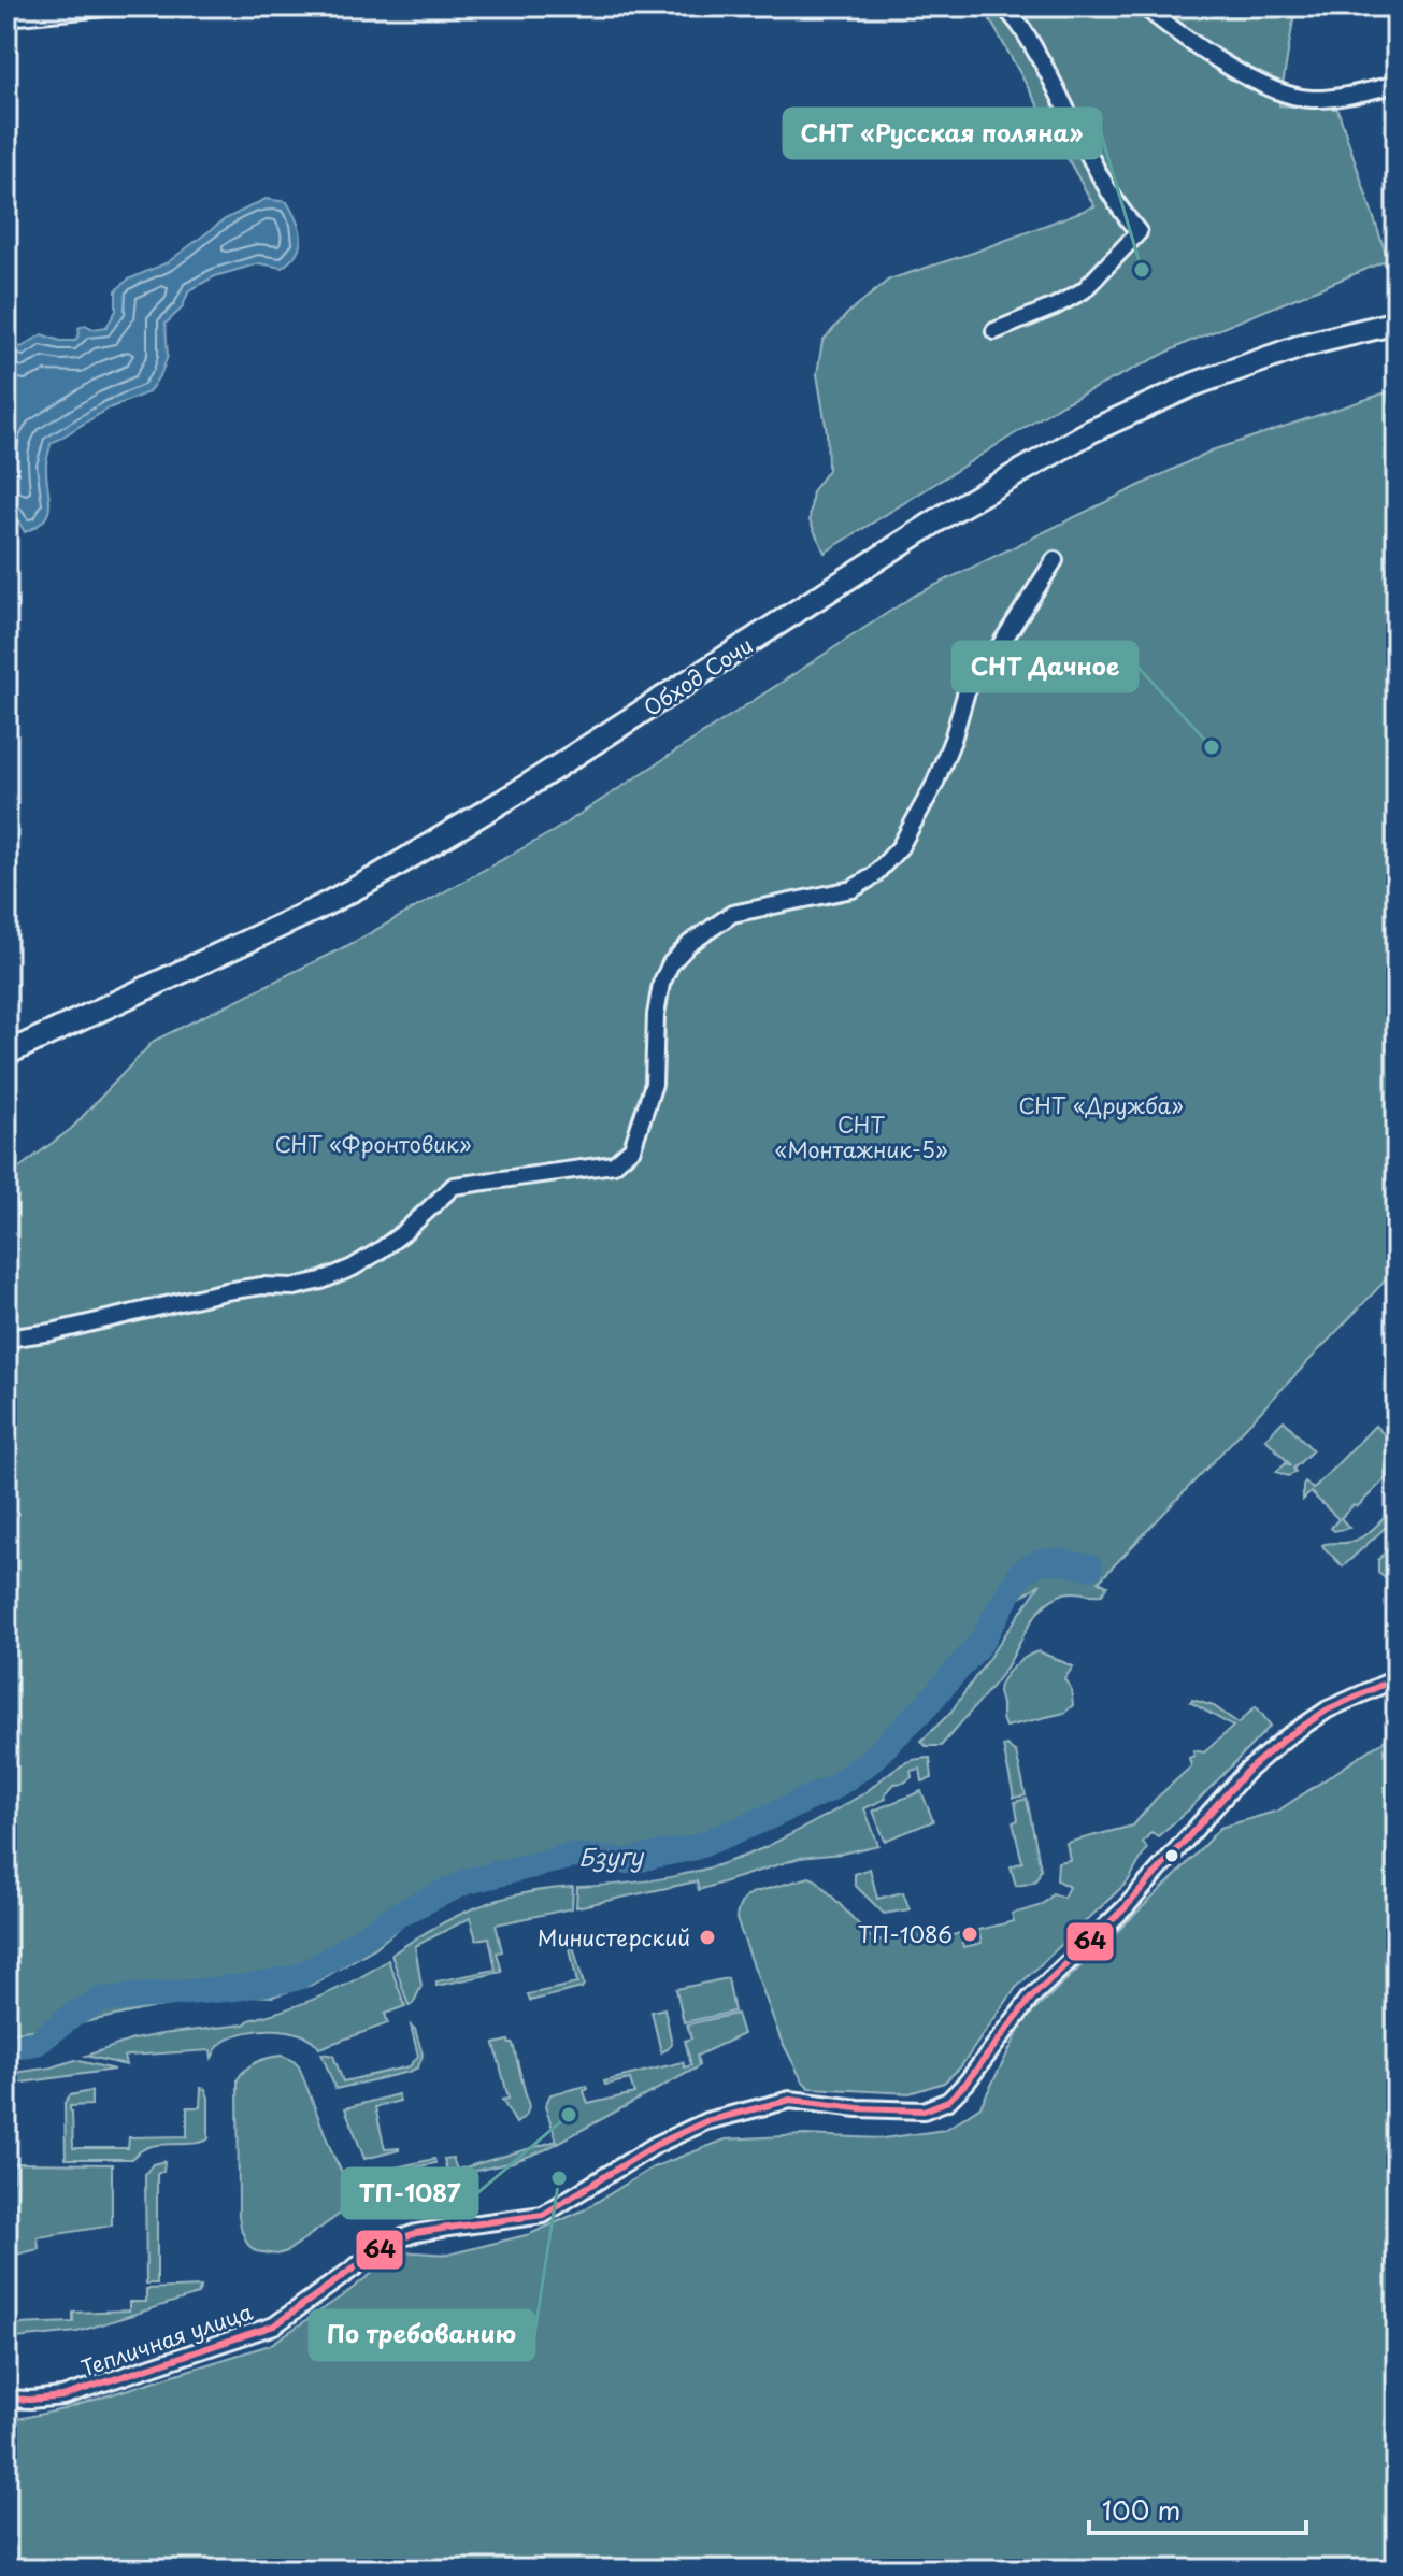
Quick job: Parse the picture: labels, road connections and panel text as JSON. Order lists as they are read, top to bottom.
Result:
{
  "streets": {
    "highway": ["Обход Сочи"],
    "street": ["Тепличная улица"]
  },
  "water": ["Бзугу"],
  "parks": ["СНТ «Дружба»", "СНТ «Монтажник-5»", "СНТ «Фронтовик»"],
  "places": [
    "СНТ «Русская поляна»",
    "СНТ Дачное",
    "ТП-1086",
    "Министерский",
    "ТП-1087",
    "По требованию"
  ],
  "lines": ["transit line 64"],
  "scale_bar": "100 m"
}
